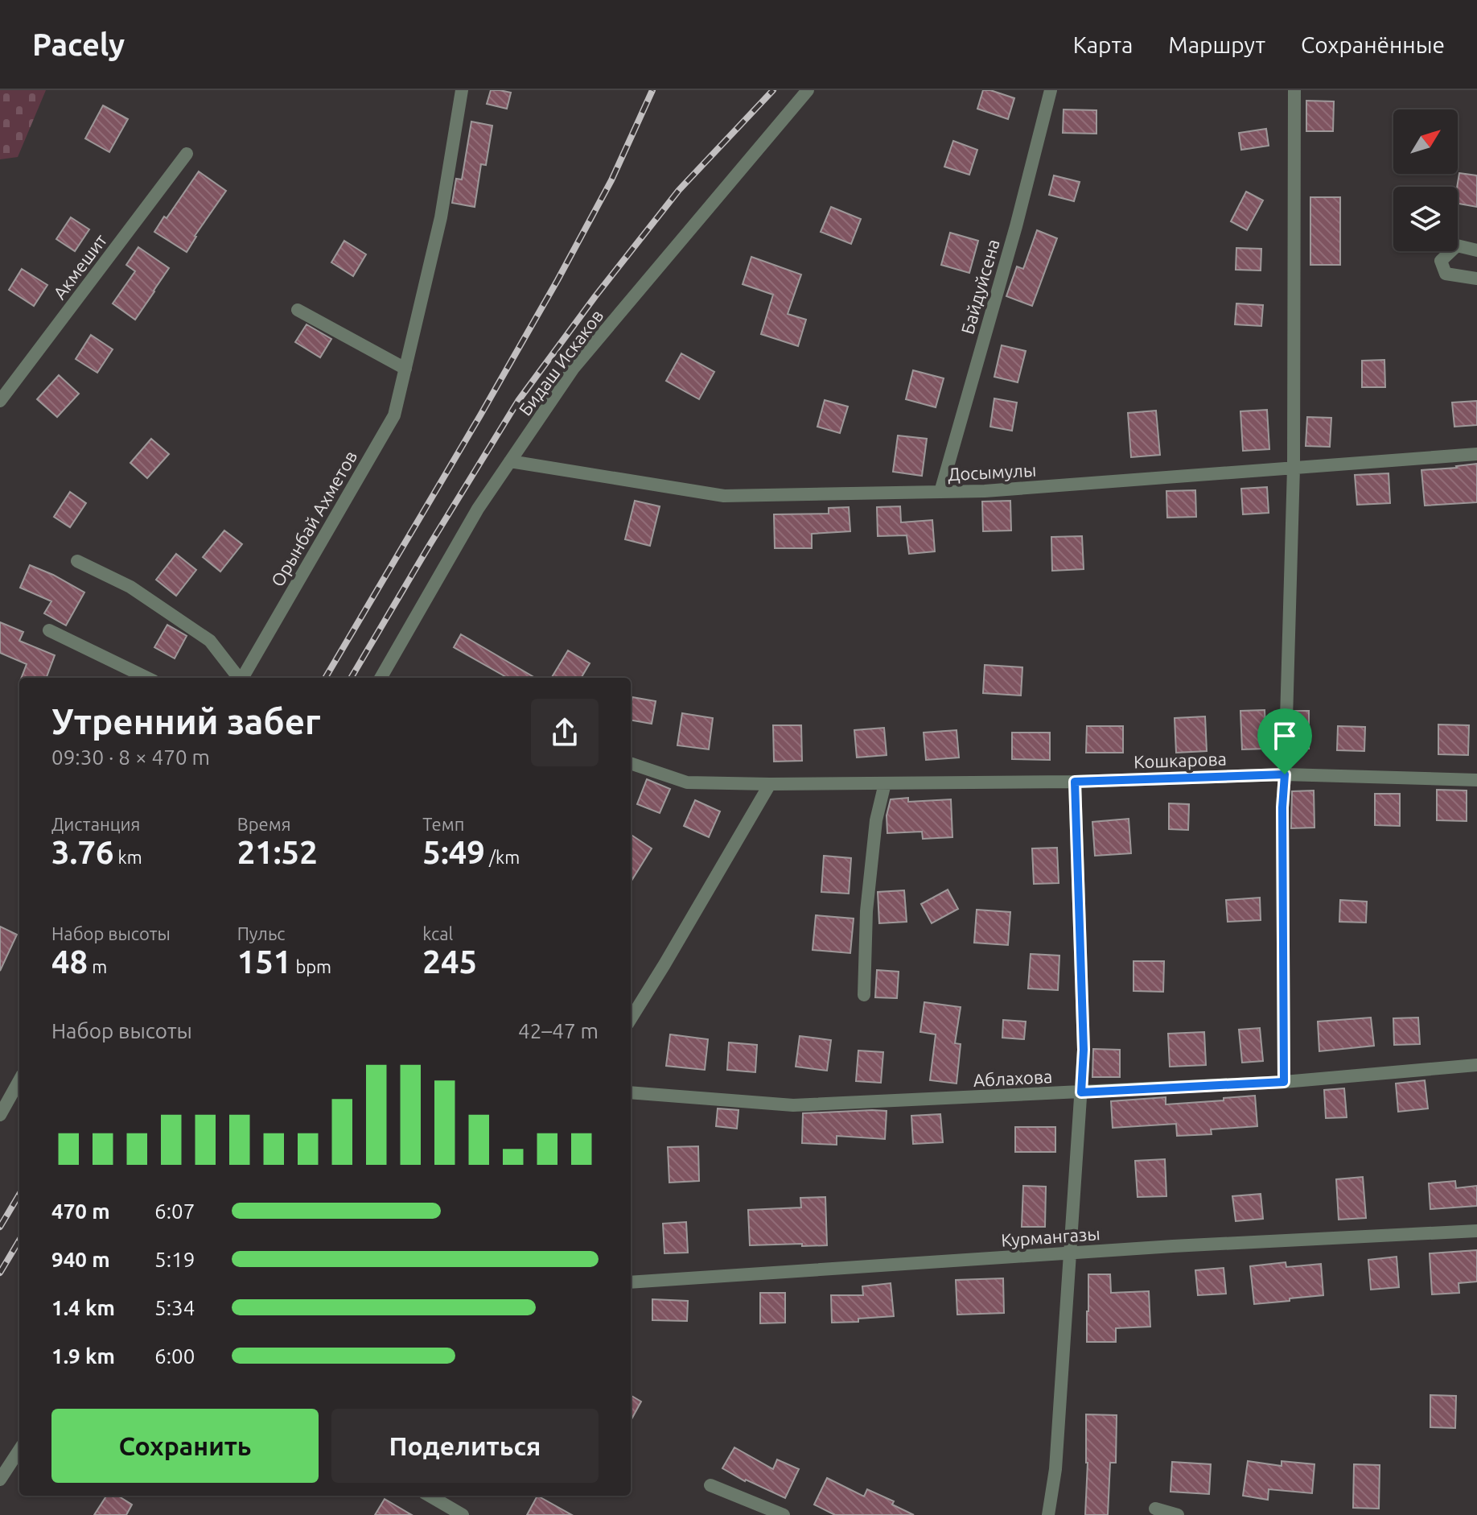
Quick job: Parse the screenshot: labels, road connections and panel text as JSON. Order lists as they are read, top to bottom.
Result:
{
  "streets": {
    "street": [
      "Акмешит",
      "Байдуйсена",
      "Бидаш Искаков",
      "Досымулы",
      "Орынбай Ахметов",
      "Кошкарова",
      "Аблахова",
      "Курмангазы"
    ]
  },
  "crossings": [
    ["Байдуйсена", "Досымулы"],
    ["Бидаш Искаков", "Досымулы"]
  ],
  "north": "top right",
  "page": {
    "header": "Pacely",
    "nav": ["Карта", "Маршрут", "Сохранённые"],
    "heading": ["Утренний забег", "09:30 · 8 × 470 m"],
    "stats": [
      ["Дистанция", "3.76 km"],
      ["Время", "21:52"],
      ["Темп", "5:49 /km"],
      ["Набор высоты", "48 m"],
      ["Пульс", "151 bpm"],
      ["kcal", "245"]
    ],
    "chart": ["Набор высоты", "42–47 m"],
    "list": [
      {
        "name": "470 m",
        "note": "6:07"
      },
      {
        "name": "940 m",
        "note": "5:19"
      },
      {
        "name": "1.4 km",
        "note": "5:34"
      },
      {
        "name": "1.9 km",
        "note": "6:00"
      }
    ],
    "buttons": ["Сохранить", "Поделиться"]
  }
}
